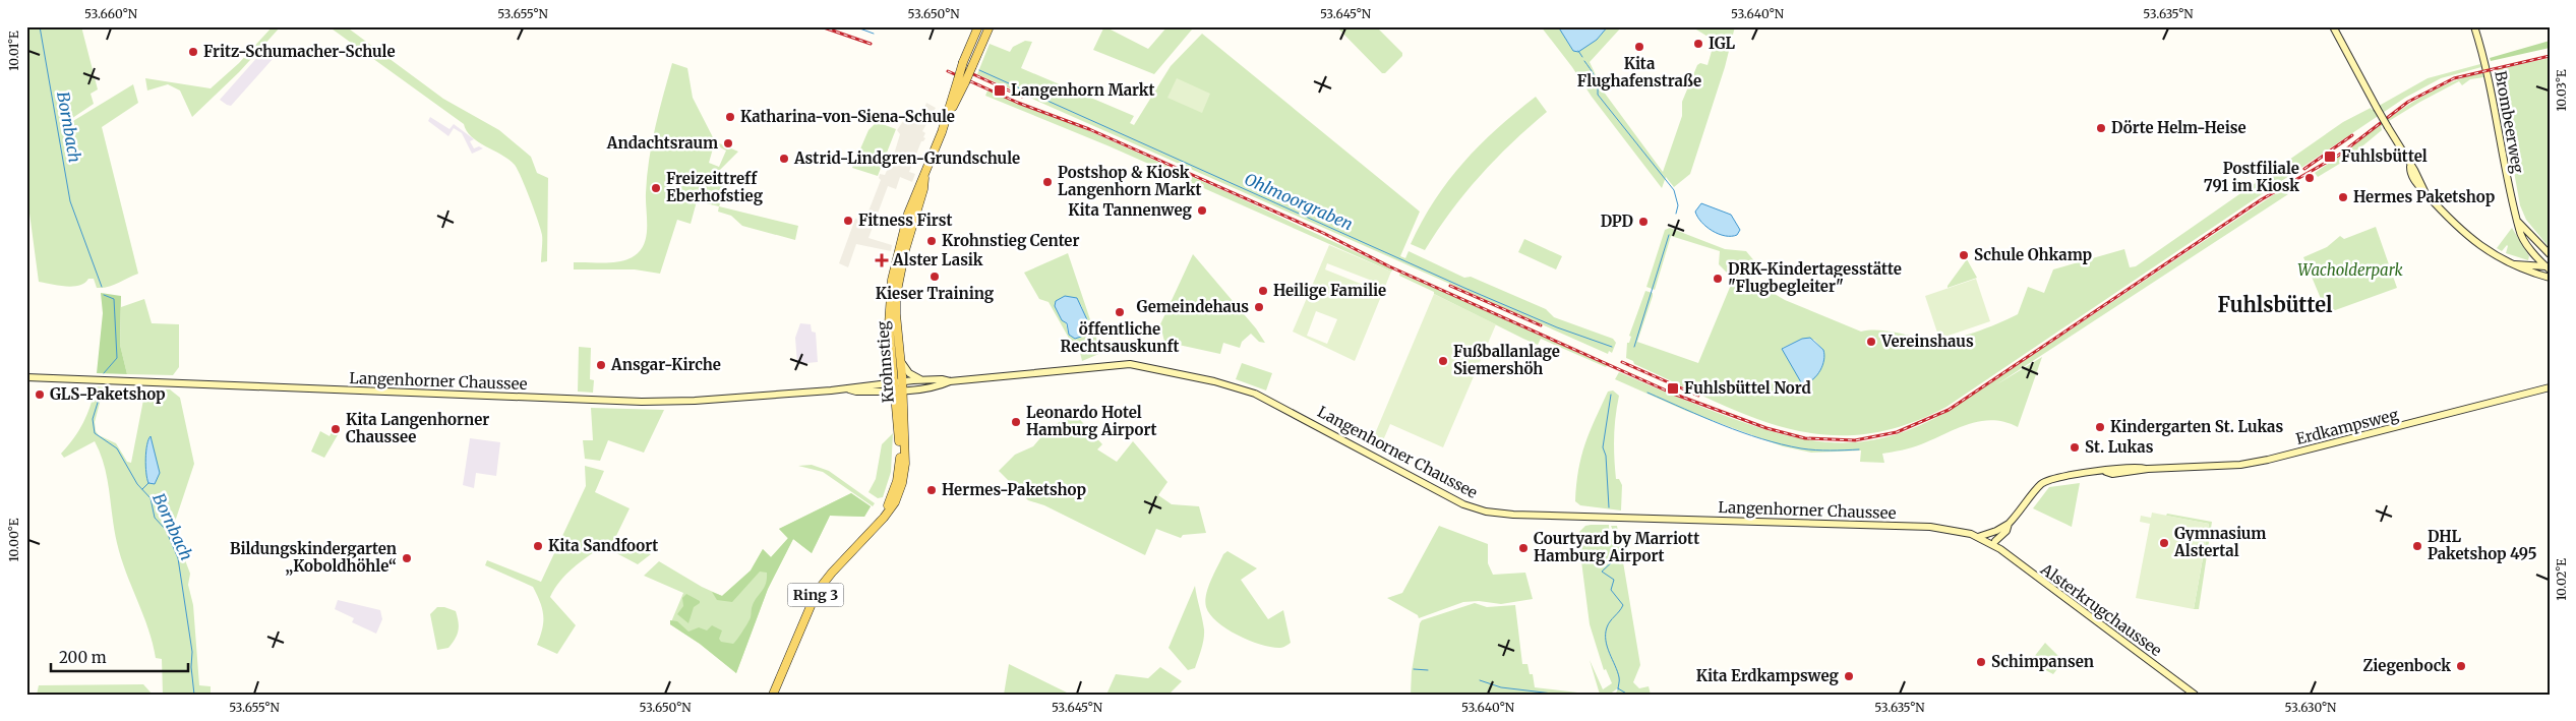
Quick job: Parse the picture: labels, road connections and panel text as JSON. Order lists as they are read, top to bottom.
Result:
{
  "streets": {
    "main road": [
      "Brombeerweg",
      "Krohnstieg",
      "Langenhorner Chaussee",
      "Erdkampsweg",
      "Ring 3",
      "Alsterkrugchaussee"
    ]
  },
  "crossings": [
    ["Krohnstieg", "Langenhorner Chaussee"],
    ["Langenhorner Chaussee", "Erdkampsweg"],
    ["Langenhorner Chaussee", "Alsterkrugchaussee"],
    ["Erdkampsweg", "Alsterkrugchaussee"]
  ],
  "districts": ["Fuhlsbüttel"],
  "water": ["Bornbach", "Ohlmoorgraben"],
  "parks": ["Wacholderpark"],
  "places": {
    "other": [
      "IGL",
      "Kita Flughafenstraße",
      "Fritz-Schumacher-Schule",
      "Katharina-von-Siena-Schule",
      "Dörte Helm-Heise",
      "Andachtsraum",
      "Astrid-Lindgren-Grundschule",
      "Postfiliale 791 im Kiosk",
      "Postshop & Kiosk Langenhorn Markt",
      "Freizeittreff Eberhofstieg",
      "Hermes Paketshop",
      "Kita Tannenweg",
      "Fitness First",
      "DPD",
      "Krohnstieg Center",
      "Schule Ohkamp",
      "Kieser Training",
      "DRK-Kindertagesstätte \"Flugbegleiter\"",
      "Heilige Familie",
      "Gemeindehaus",
      "öffentliche Rechtsauskunft",
      "Vereinshaus",
      "Fußballanlage Siemershöh",
      "Ansgar-Kirche",
      "GLS-Paketshop",
      "Leonardo Hotel Hamburg Airport",
      "Kindergarten St. Lukas",
      "Kita Langenhorner Chaussee",
      "St. Lukas",
      "Hermes-Paketshop",
      "Gymnasium Alstertal",
      "Kita Sandfoort",
      "DHL Paketshop 495",
      "Courtyard by Marriott Hamburg Airport",
      "Bildungskindergarten „Koboldhöhle“",
      "Schimpansen",
      "Ziegenbock",
      "Kita Erdkampsweg"
    ],
    "transit": ["Langenhorn Markt", "Fuhlsbüttel", "Fuhlsbüttel Nord"],
    "health": ["Alster Lasik"]
  },
  "scale_bar": "200 m",
  "coordinates": [
    "53.660°N",
    "53.655°N",
    "53.650°N",
    "53.645°N",
    "53.640°N",
    "53.635°N",
    "10.01°E",
    "10.03°E",
    "10.00°E",
    "10.02°E",
    "53.630°N"
  ]
}
